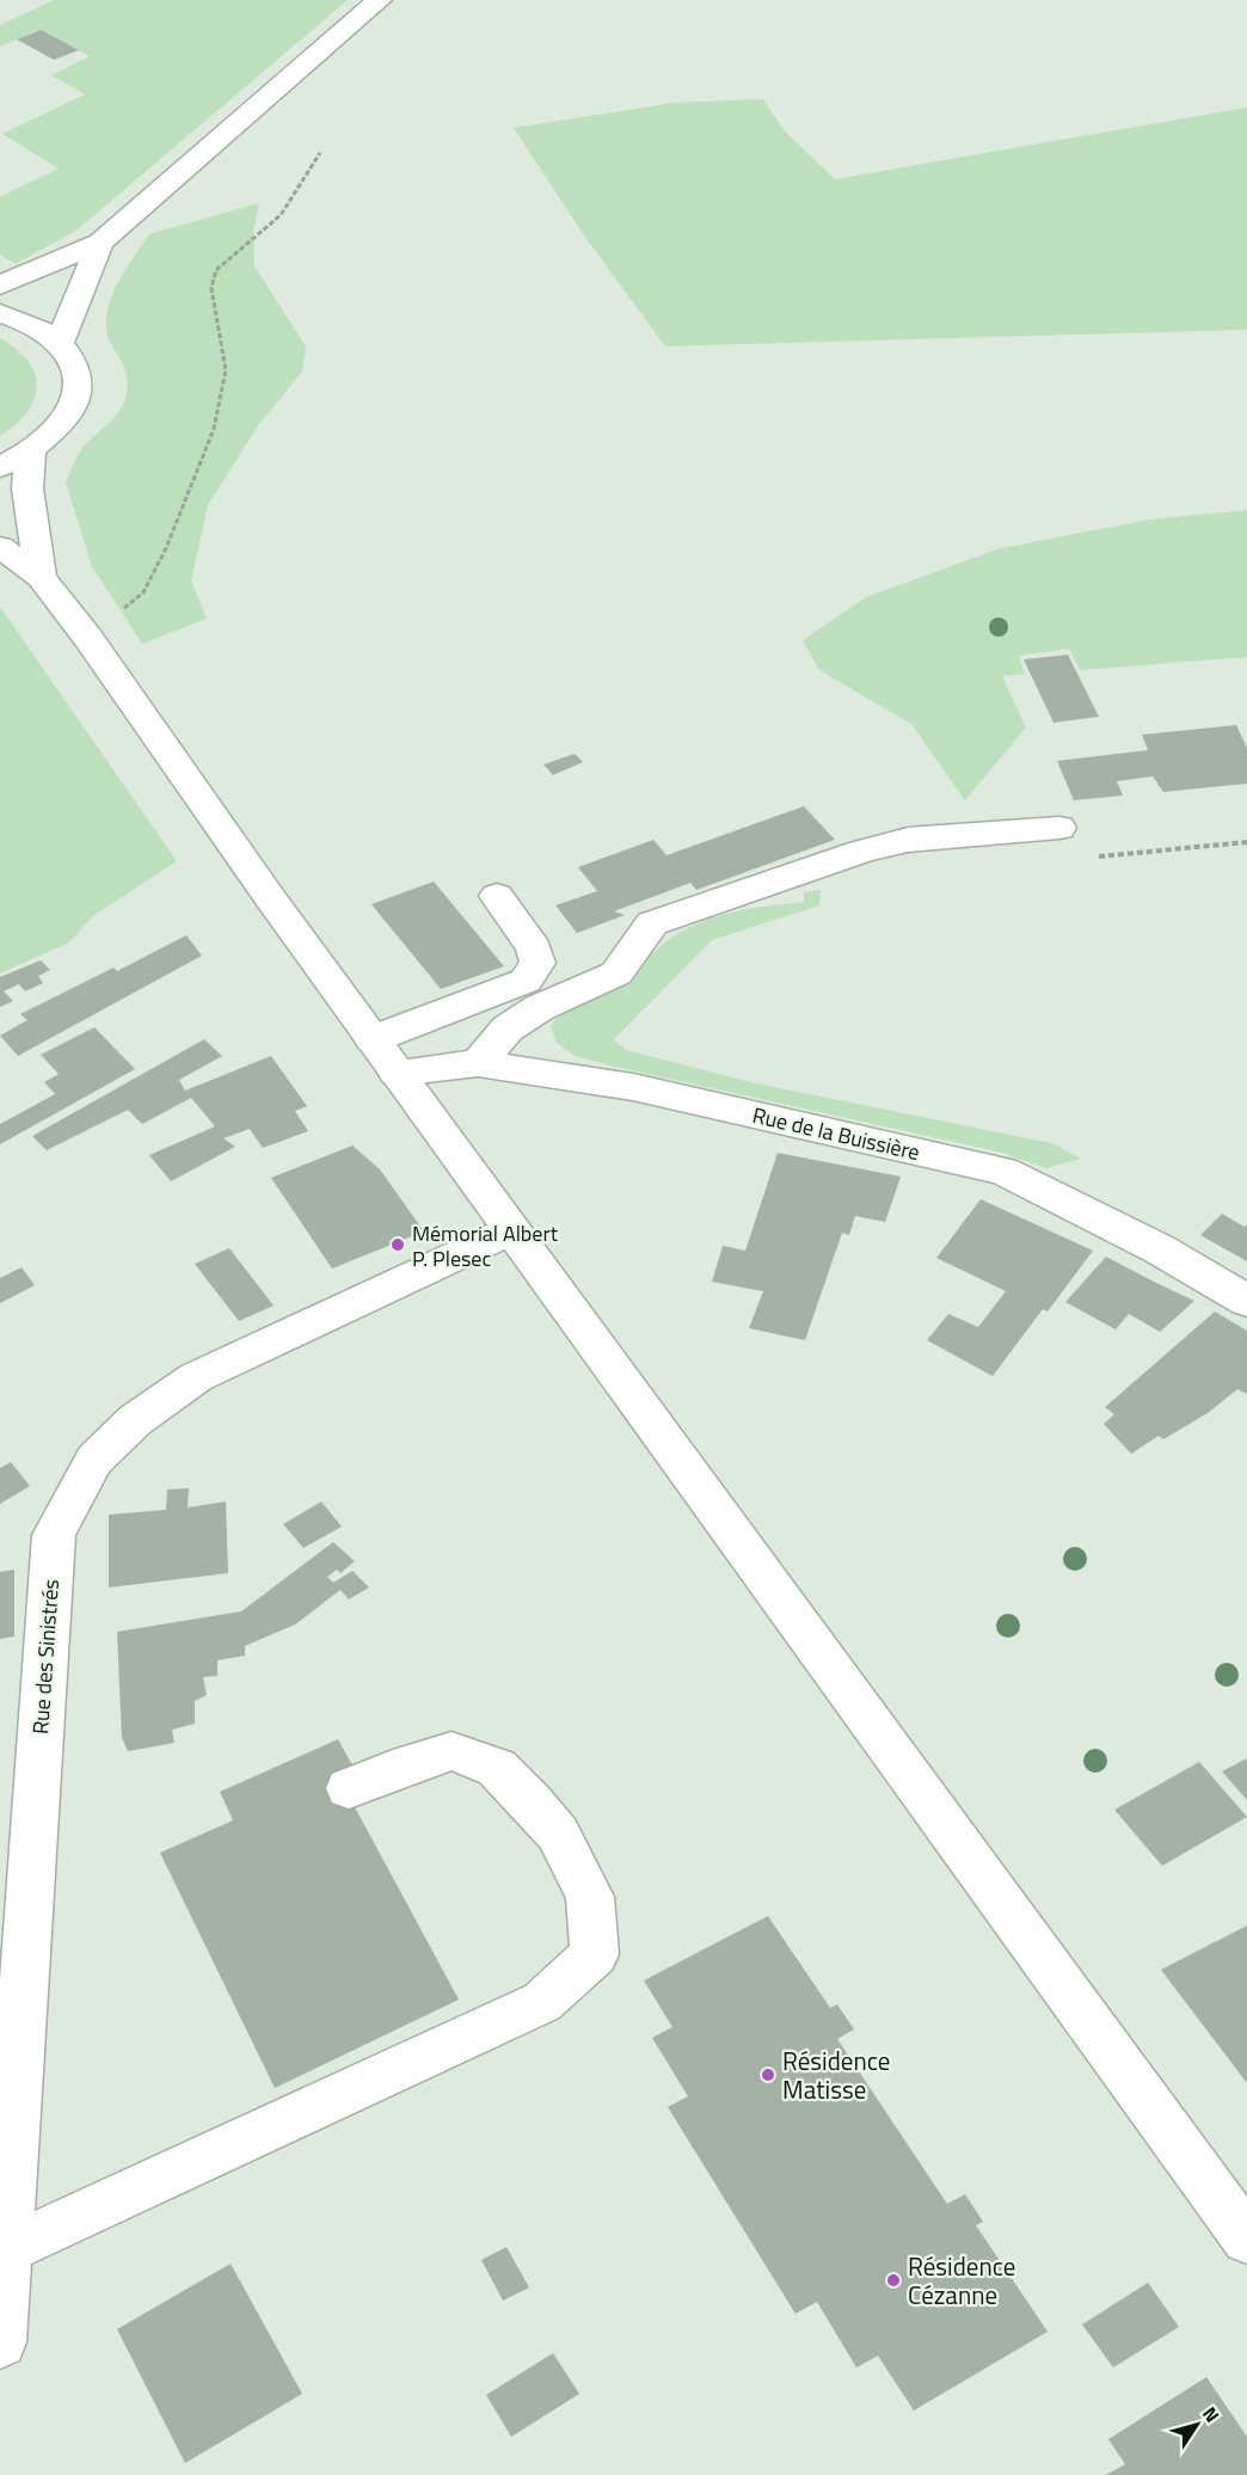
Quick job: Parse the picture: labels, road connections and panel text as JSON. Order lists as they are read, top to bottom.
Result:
{
  "streets": {
    "main road": ["Rue de la Buissière", "Rue des Sinistrés"]
  },
  "places": ["Mémorial Albert P. Plesec", "Résidence Matisse", "Résidence Cézanne"],
  "north": "top right"
}
